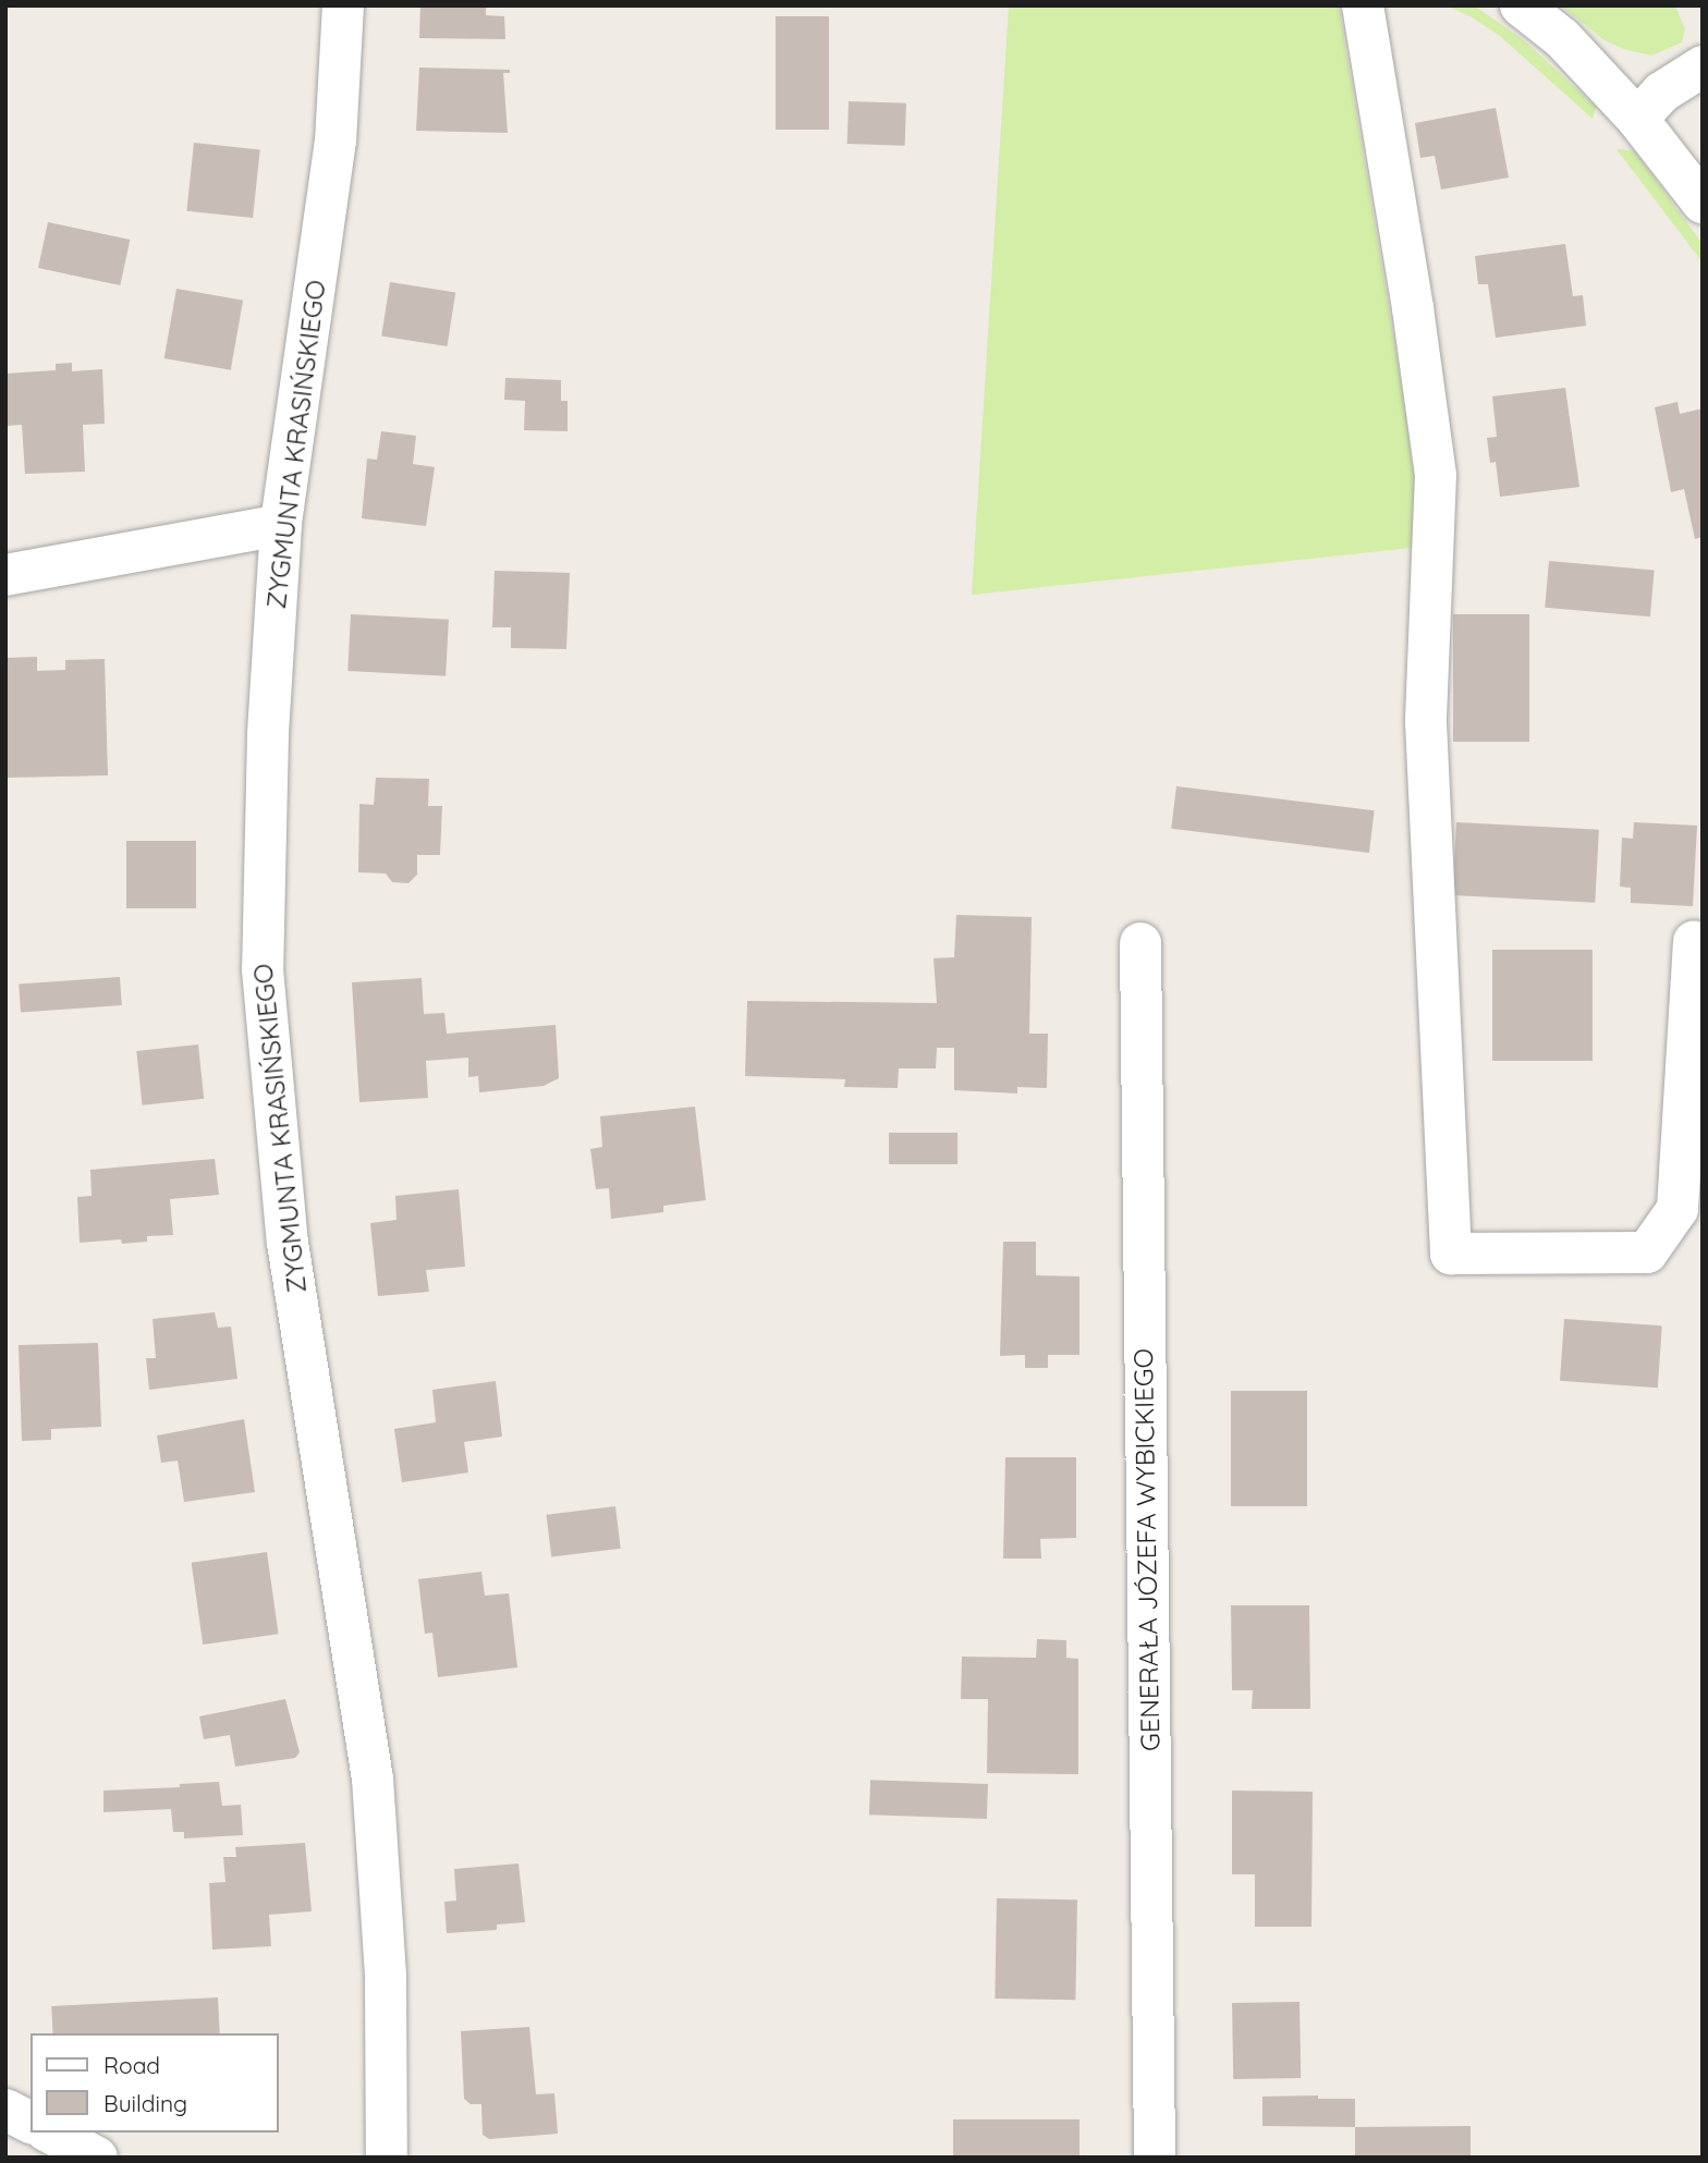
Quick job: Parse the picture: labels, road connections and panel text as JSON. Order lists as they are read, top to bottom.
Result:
{
  "streets": {
    "street": ["ZYGMUNTA KRASIŃSKIEGO", "GENERAŁA JÓZEFA WYBICKIEGO"]
  },
  "legend": ["Road", "Building"]
}
